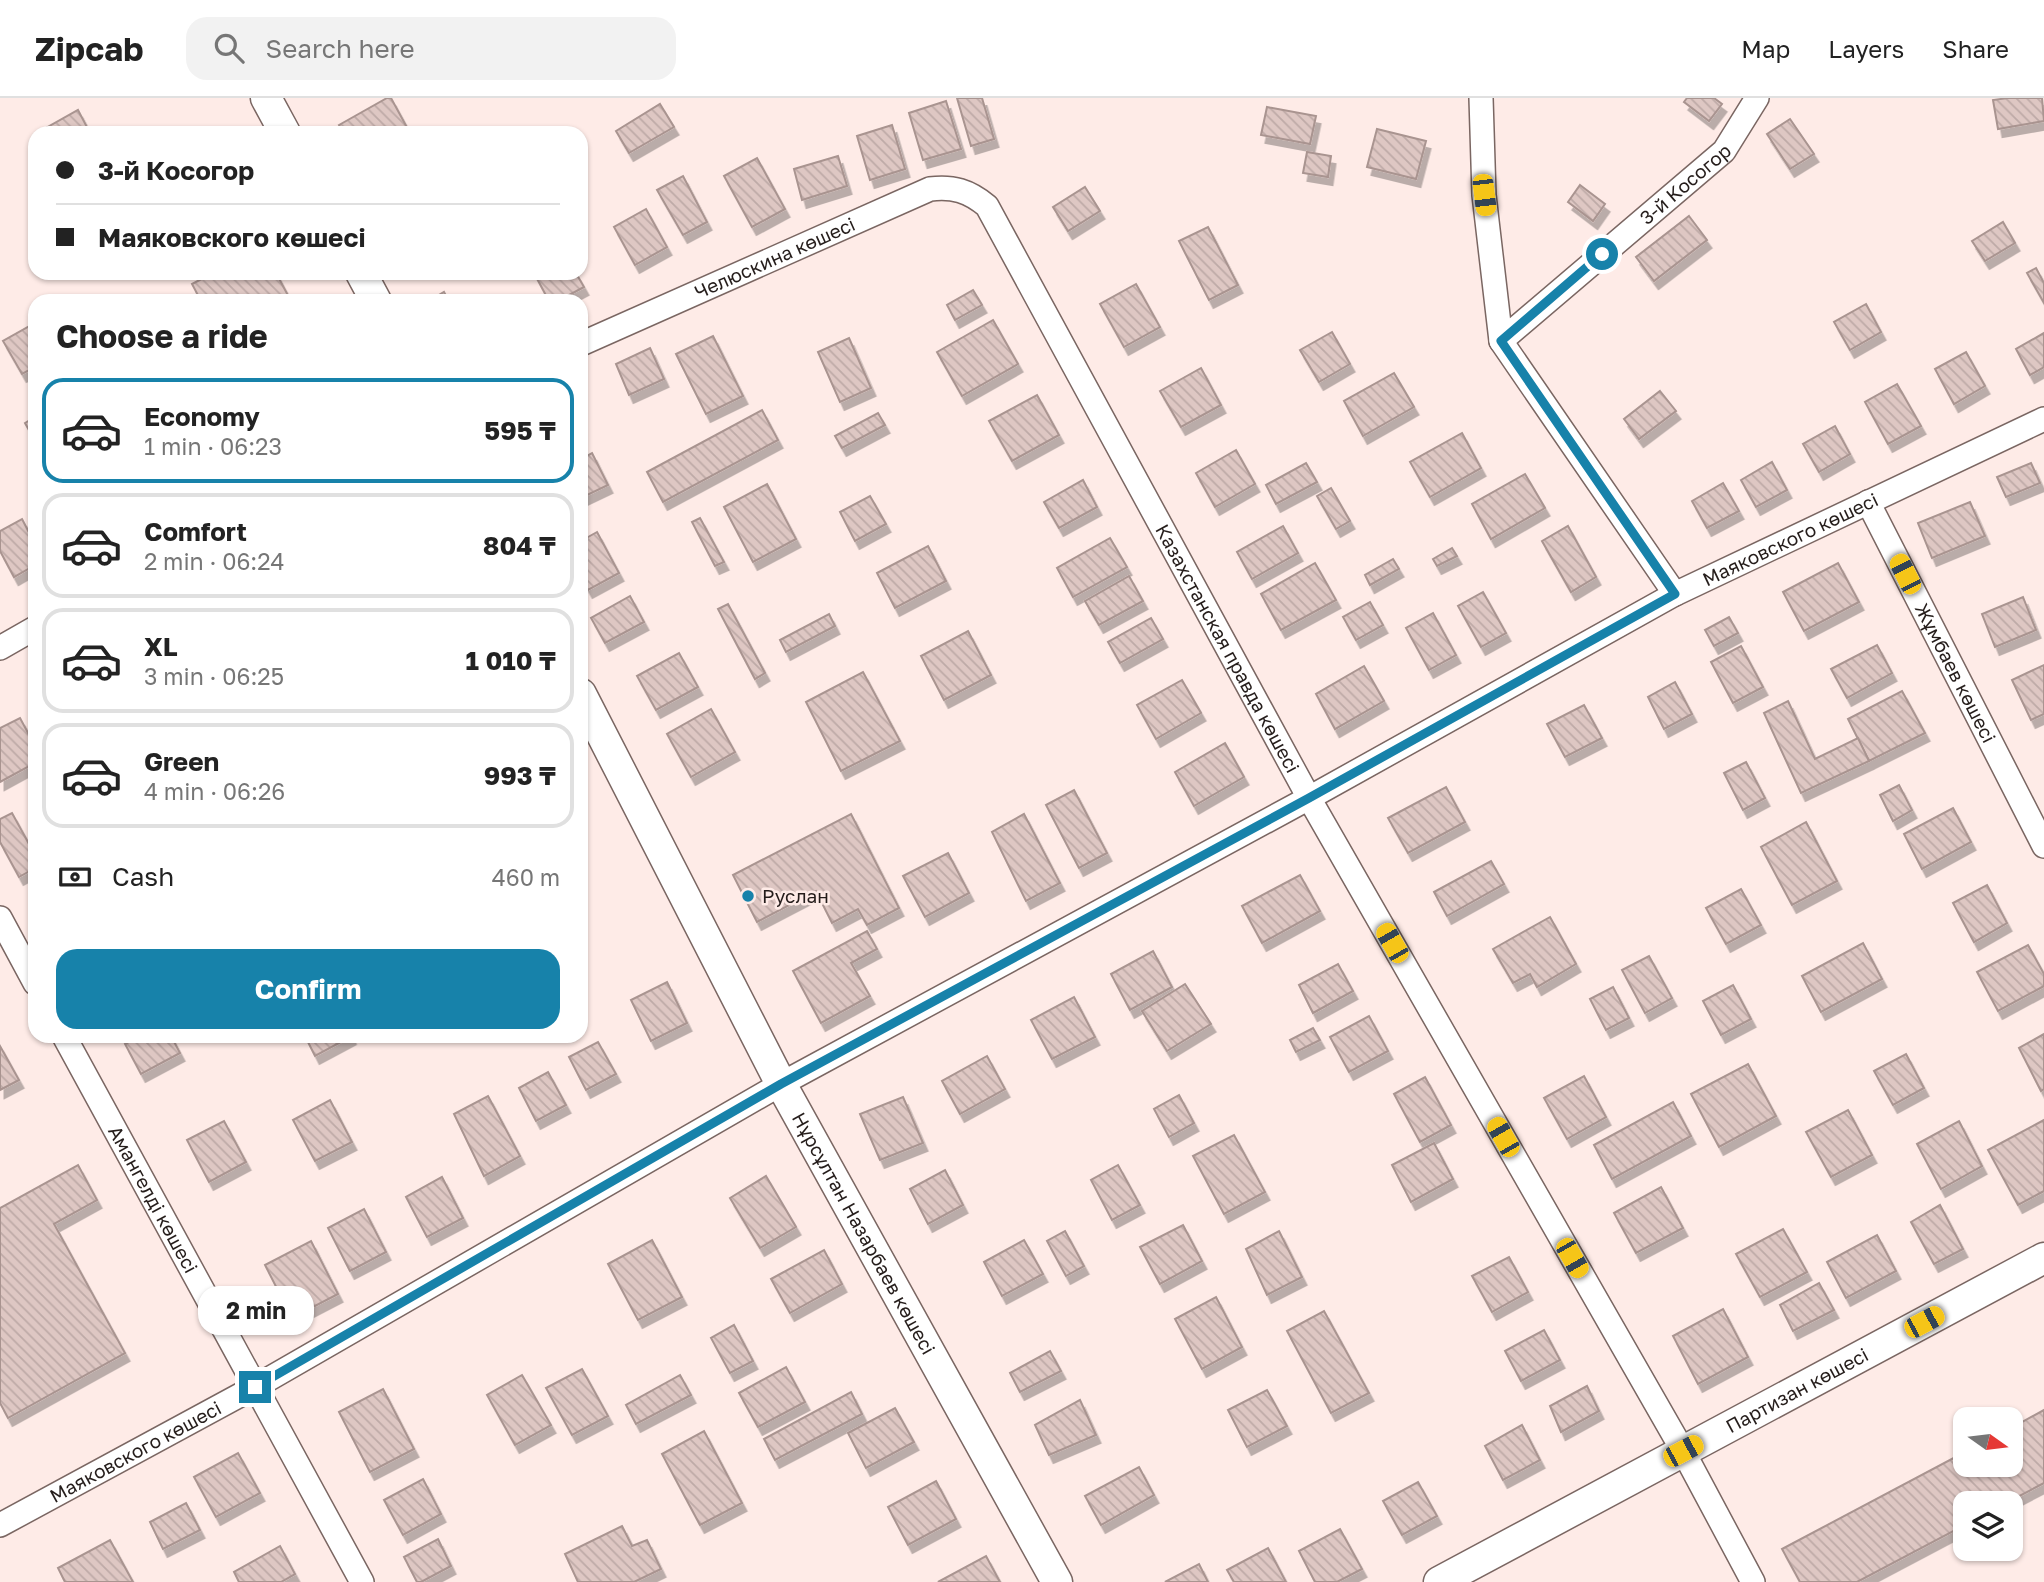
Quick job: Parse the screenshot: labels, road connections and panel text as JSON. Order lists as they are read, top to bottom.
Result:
{
  "streets": {
    "street": [
      "3-й Косогор",
      "Челюскина көшесі",
      "Маяковского көшесі",
      "Казахстанская правда көшесі",
      "Жұмбаев көшесі",
      "Амангелді көшесі",
      "Нұрсұлтан Назарбаев көшесі",
      "Партизан көшесі"
    ]
  },
  "crossings": [
    ["Челюскина көшесі", "Казахстанская правда көшесі"],
    ["Маяковского көшесі", "Казахстанская правда көшесі"],
    ["Маяковского көшесі", "Жұмбаев көшесі"],
    ["Маяковского көшесі", "Амангелді көшесі"],
    ["Маяковского көшесі", "Нұрсұлтан Назарбаев көшесі"],
    ["Казахстанская правда көшесі", "Партизан көшесі"]
  ],
  "places": ["Руслан"],
  "north": "right",
  "page": {
    "header": "Zipcab",
    "search": "Search here",
    "nav": ["Map", "Layers", "Share"],
    "banner": ["3-й Косогор", "Маяковского көшесі"],
    "heading": "Choose a ride",
    "list": [
      {
        "name": "Economy",
        "note": "1 min · 06:23",
        "value": "595 ₸"
      },
      {
        "name": "Comfort",
        "note": "2 min · 06:24",
        "value": "804 ₸"
      },
      {
        "name": "XL",
        "note": "3 min · 06:25",
        "value": "1 010 ₸"
      },
      {
        "name": "Green",
        "note": "4 min · 06:26",
        "value": "993 ₸"
      }
    ],
    "pay": ["Cash", "460 m"],
    "buttons": "Confirm",
    "bubble": "2 min"
  }
}
